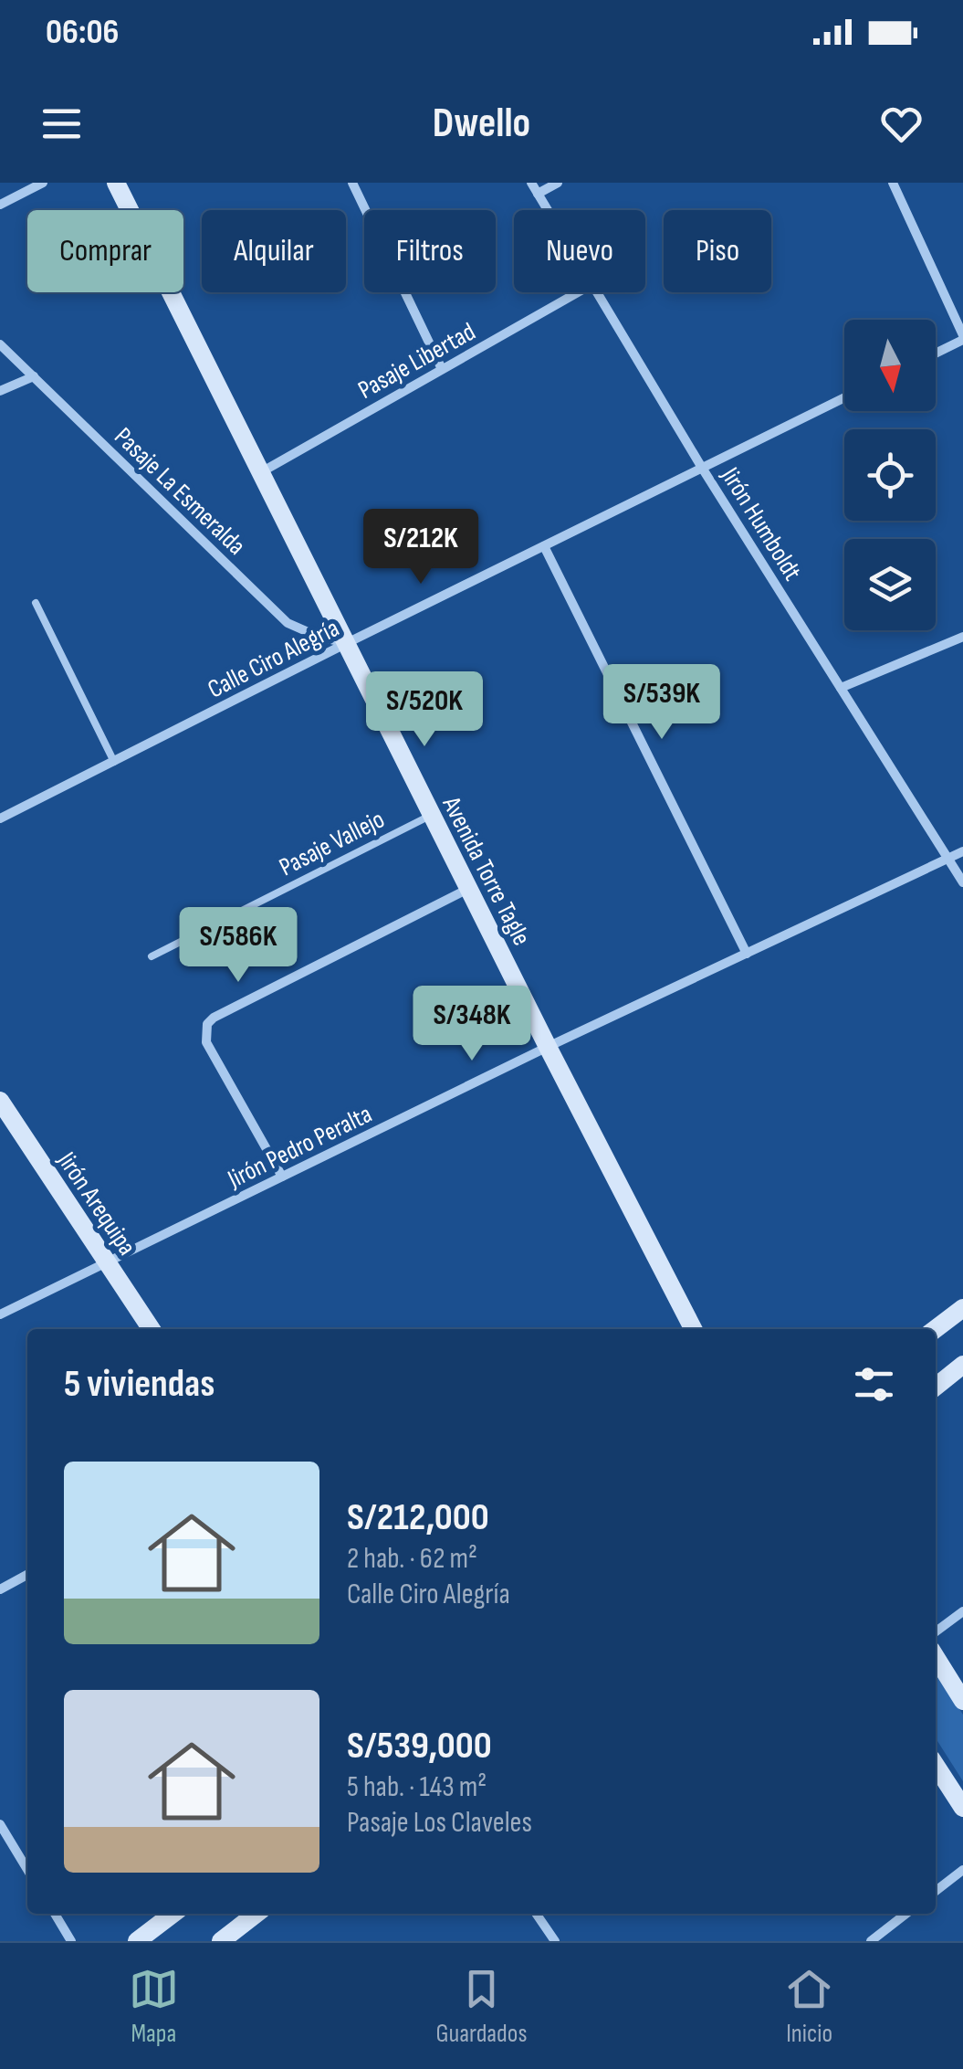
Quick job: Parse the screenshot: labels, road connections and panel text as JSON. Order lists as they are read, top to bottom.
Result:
{
  "streets": {
    "street": [
      "Pasaje Libertad",
      "Pasaje La Esmeralda",
      "Jirón Humboldt",
      "Calle Ciro Alegría",
      "Avenida Torre Tagle",
      "Jirón Pedro Peralta",
      "Jirón Arequipa"
    ],
    "lane": ["Pasaje Vallejo"]
  },
  "crossings": [
    ["Pasaje Libertad", "Avenida Torre Tagle"],
    ["Pasaje La Esmeralda", "Calle Ciro Alegría"],
    ["Pasaje La Esmeralda", "Avenida Torre Tagle"],
    ["Jirón Humboldt", "Calle Ciro Alegría"],
    ["Jirón Humboldt", "Jirón Pedro Peralta"],
    ["Calle Ciro Alegría", "Avenida Torre Tagle"],
    ["Pasaje Vallejo", "Avenida Torre Tagle"],
    ["Avenida Torre Tagle", "Jirón Pedro Peralta"],
    ["Jirón Pedro Peralta", "Jirón Arequipa"]
  ],
  "north": "bottom",
  "page": {
    "status": "06:06",
    "header": "Dwello",
    "chip": [
      "Comprar",
      "Alquilar",
      "Filtros",
      "Nuevo",
      "Piso"
    ],
    "price": [
      "S/212K",
      "S/539K",
      "S/520K",
      "S/586K",
      "S/348K"
    ],
    "heading": "5 viviendas",
    "list": [
      {
        "name": "S/212,000",
        "note": "2 hab. · 62 m² · Calle Ciro Alegría"
      },
      {
        "name": "S/539,000",
        "note": "5 hab. · 143 m² · Pasaje Los Claveles"
      }
    ],
    "tabs": ["Mapa", "Guardados", "Inicio"]
  }
}
